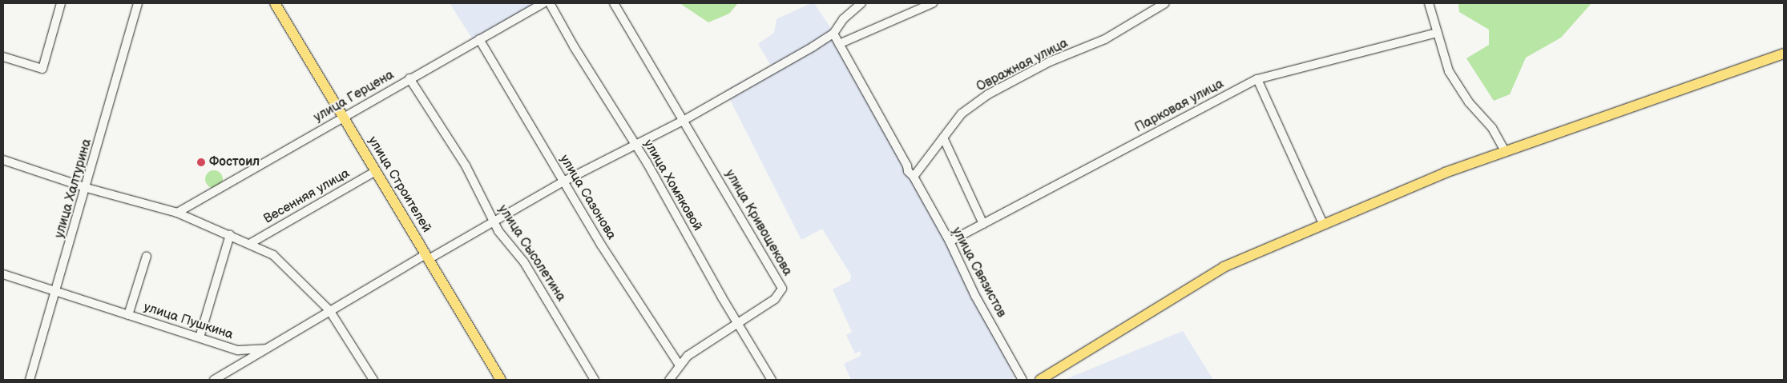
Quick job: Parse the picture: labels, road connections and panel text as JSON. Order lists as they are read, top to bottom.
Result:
{
  "streets": {
    "main road": ["улица Строителей"],
    "street": [
      "Овражная улица",
      "улица Герцена",
      "Парковая улица",
      "улица Хомяковой",
      "улица Халтурина",
      "Весенняя улица",
      "улица Сазонова",
      "улица Кривощекова",
      "улица Сысолетина",
      "улица Связистов",
      "улица Пушкина"
    ]
  },
  "crossings": [
    ["Овражная улица", "улица Связистов"],
    ["улица Герцена", "улица Строителей"],
    ["улица Герцена", "улица Сазонова"],
    ["улица Герцена", "улица Сысолетина"],
    ["Парковая улица", "улица Связистов"],
    ["улица Строителей", "Весенняя улица"],
    ["улица Хомяковой", "улица Кривощекова"],
    ["улица Халтурина", "улица Пушкина"]
  ],
  "places": ["Фостоил"]
}
